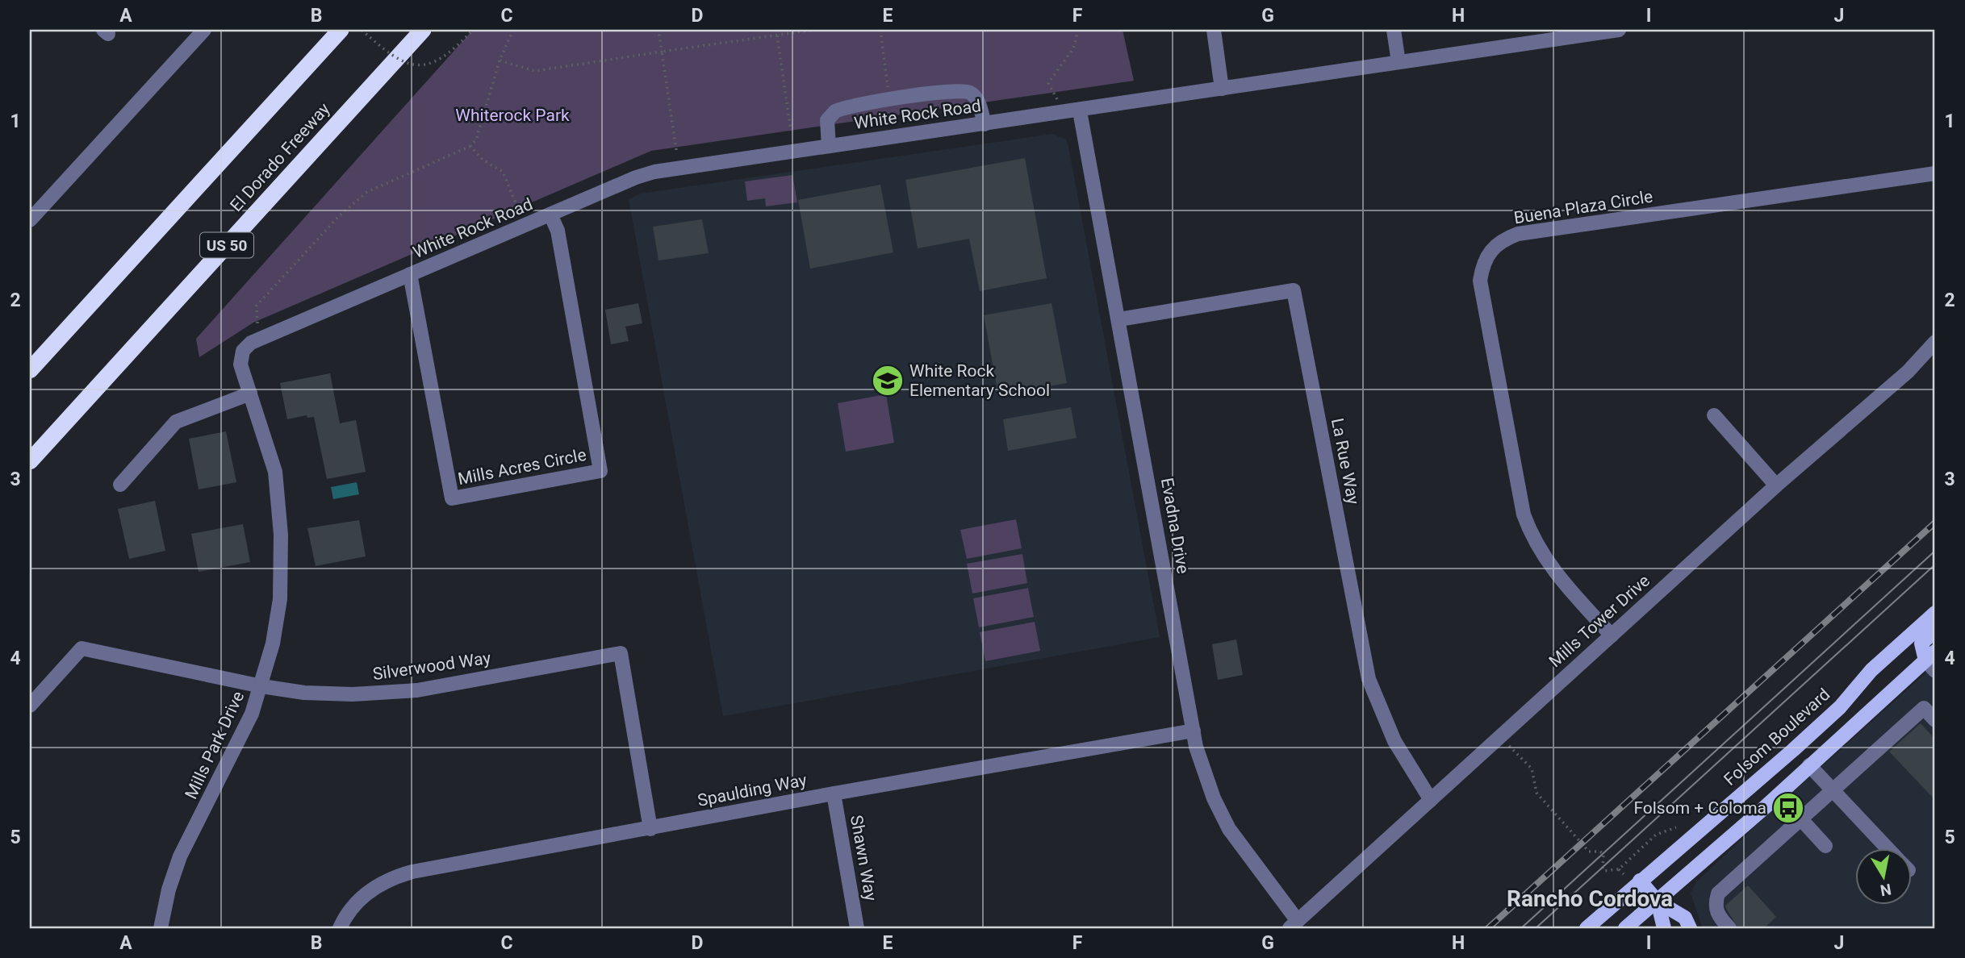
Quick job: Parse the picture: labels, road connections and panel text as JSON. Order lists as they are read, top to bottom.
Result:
{
  "streets": {
    "highway": ["El Dorado Freeway", "US 50"],
    "main road": ["Folsom Boulevard"],
    "street": [
      "White Rock Road",
      "Buena Plaza Circle",
      "La Rue Way",
      "Mills Acres Circle",
      "Evadna Drive",
      "Mills Tower Drive",
      "Silverwood Way",
      "Mills Park Drive",
      "Spaulding Way",
      "Shawn Way"
    ]
  },
  "crossings": [
    ["White Rock Road", "Mills Acres Circle"],
    ["White Rock Road", "Evadna Drive"],
    ["White Rock Road", "Mills Park Drive"],
    ["Buena Plaza Circle", "Mills Tower Drive"],
    ["La Rue Way", "Evadna Drive"],
    ["La Rue Way", "Mills Tower Drive"],
    ["Evadna Drive", "Mills Tower Drive"],
    ["Evadna Drive", "Spaulding Way"],
    ["Silverwood Way", "Mills Park Drive"],
    ["Silverwood Way", "Spaulding Way"],
    ["Spaulding Way", "Shawn Way"]
  ],
  "districts": ["Rancho Cordova"],
  "parks": ["Whiterock Park"],
  "places": {
    "school or university": ["White Rock Elementary School"],
    "bus stop": ["Folsom + Coloma"]
  },
  "north": "bottom",
  "grid": {
    "columns": [
      "A",
      "B",
      "C",
      "D",
      "E",
      "F",
      "G",
      "H",
      "I",
      "J"
    ],
    "rows": [
      "1",
      "2",
      "3",
      "4",
      "5"
    ]
  }
}
